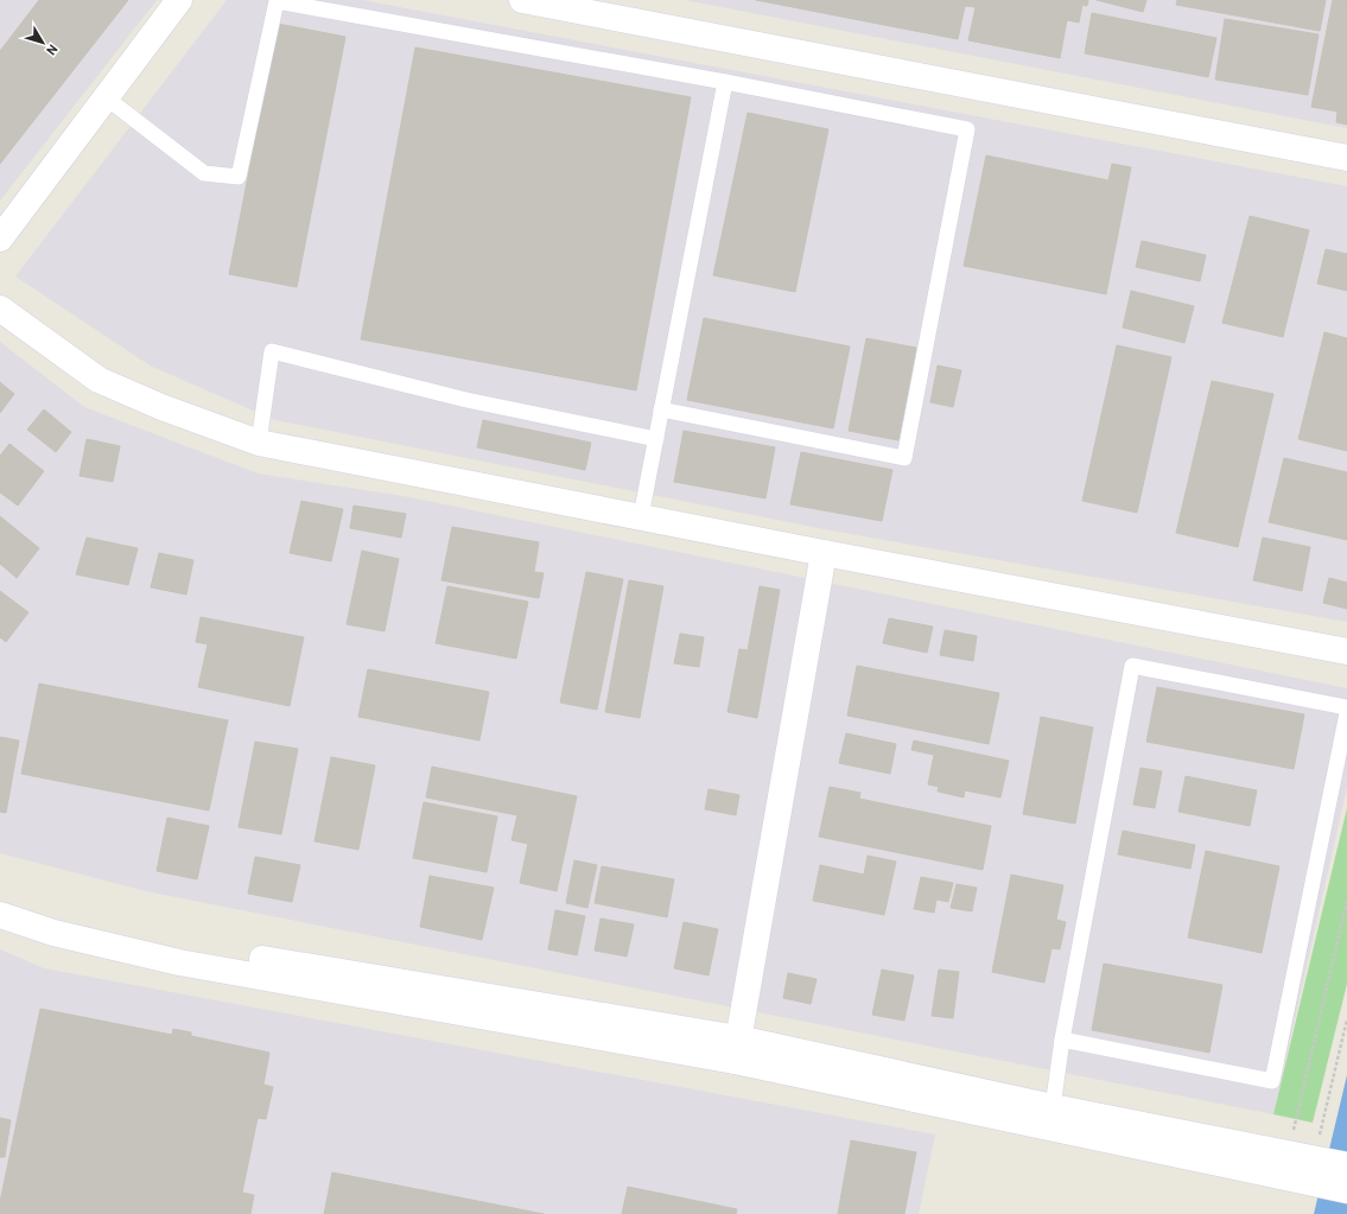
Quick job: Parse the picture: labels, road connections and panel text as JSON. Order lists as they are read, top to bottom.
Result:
{
  "north": "bottom right"
}
